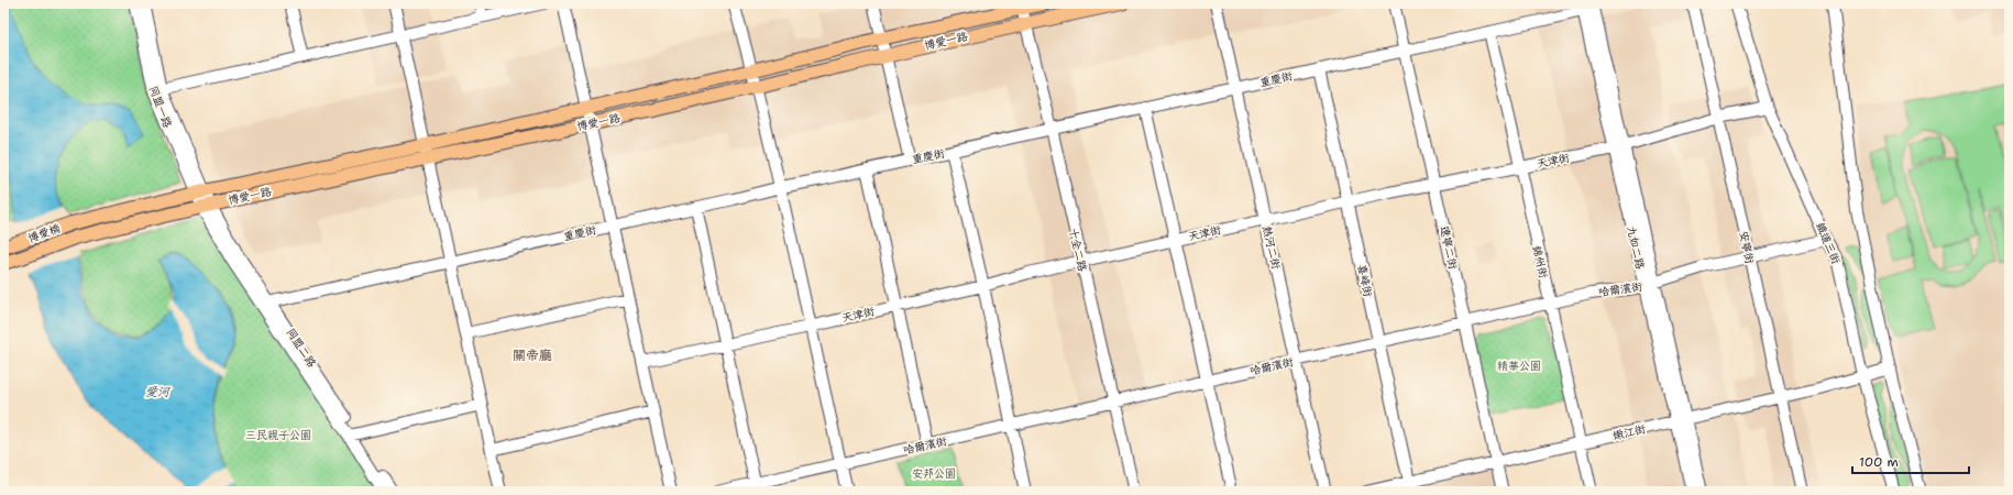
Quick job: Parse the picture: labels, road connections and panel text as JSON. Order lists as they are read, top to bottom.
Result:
{
  "streets": {
    "main road": ["博愛一路", "博愛橋"],
    "street": [
      "重慶街",
      "同盟一路",
      "天津街",
      "鐵道三街",
      "熱河二街",
      "遼寧二街",
      "九如二路",
      "安寧街",
      "十全二路",
      "錦州街",
      "喜峰街",
      "哈爾濱街",
      "同盟二路",
      "嫩江街"
    ]
  },
  "crossings": [
    ["博愛一路", "同盟一路"],
    ["博愛一路", "博愛橋"],
    ["博愛一路", "十全二路"],
    ["博愛一路", "同盟二路"],
    ["重慶街", "熱河二街"],
    ["重慶街", "遼寧二街"],
    ["重慶街", "九如二路"],
    ["重慶街", "十全二路"],
    ["重慶街", "錦州街"],
    ["重慶街", "喜峰街"],
    ["重慶街", "同盟二路"],
    ["同盟一路", "同盟二路"],
    ["天津街", "鐵道三街"],
    ["天津街", "熱河二街"],
    ["天津街", "遼寧二街"],
    ["天津街", "九如二路"],
    ["天津街", "安寧街"],
    ["天津街", "十全二路"],
    ["天津街", "錦州街"],
    ["天津街", "喜峰街"],
    ["鐵道三街", "哈爾濱街"],
    ["鐵道三街", "嫩江街"],
    ["熱河二街", "哈爾濱街"],
    ["遼寧二街", "哈爾濱街"],
    ["遼寧二街", "嫩江街"],
    ["九如二路", "哈爾濱街"],
    ["九如二路", "嫩江街"],
    ["安寧街", "哈爾濱街"],
    ["安寧街", "嫩江街"],
    ["十全二路", "哈爾濱街"],
    ["錦州街", "哈爾濱街"],
    ["錦州街", "嫩江街"],
    ["喜峰街", "哈爾濱街"],
    ["喜峰街", "嫩江街"]
  ],
  "districts": ["關帝廳"],
  "water": ["愛河"],
  "parks": ["精華公園", "三民親子公園", "安邦公園"],
  "scale_bar": "100 m"
}
